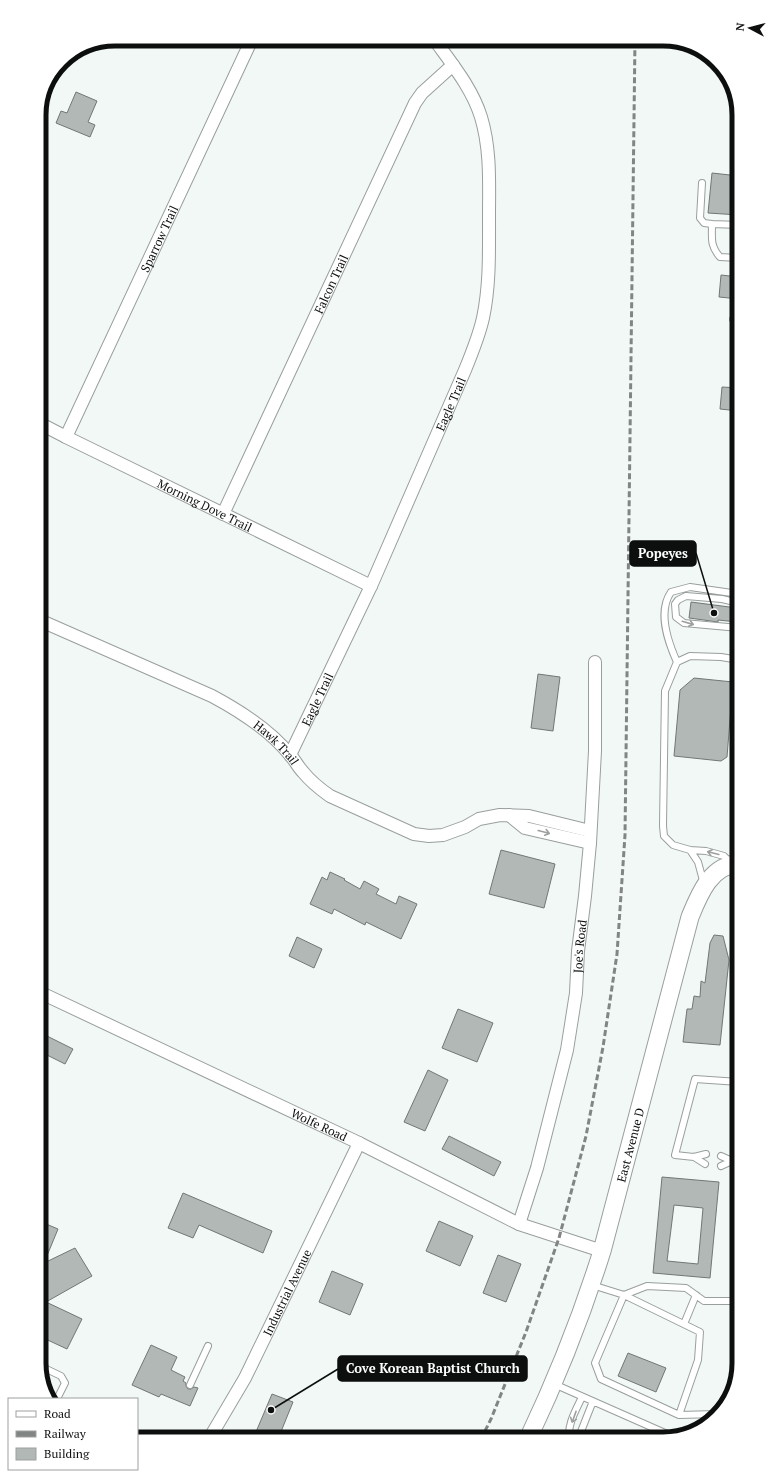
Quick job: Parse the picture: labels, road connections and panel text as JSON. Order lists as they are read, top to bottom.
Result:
{
  "streets": {
    "main road": ["East Avenue D"],
    "street": [
      "Sparrow Trail",
      "Falcon Trail",
      "Eagle Trail",
      "Morning Dove Trail",
      "Hawk Trail",
      "Joe's Road",
      "Wolfe Road",
      "Industrial Avenue"
    ]
  },
  "crossings": [
    ["Sparrow Trail", "Morning Dove Trail"],
    ["Falcon Trail", "Eagle Trail"],
    ["Falcon Trail", "Morning Dove Trail"],
    ["Eagle Trail", "Morning Dove Trail"],
    ["Eagle Trail", "Hawk Trail"],
    ["Hawk Trail", "Joe's Road"],
    ["Joe's Road", "Wolfe Road"],
    ["Wolfe Road", "East Avenue D"],
    ["Wolfe Road", "Industrial Avenue"]
  ],
  "places": ["Popeyes", "Cove Korean Baptist Church"],
  "legend": ["Road", "Railway", "Building"],
  "north": "left"
}
